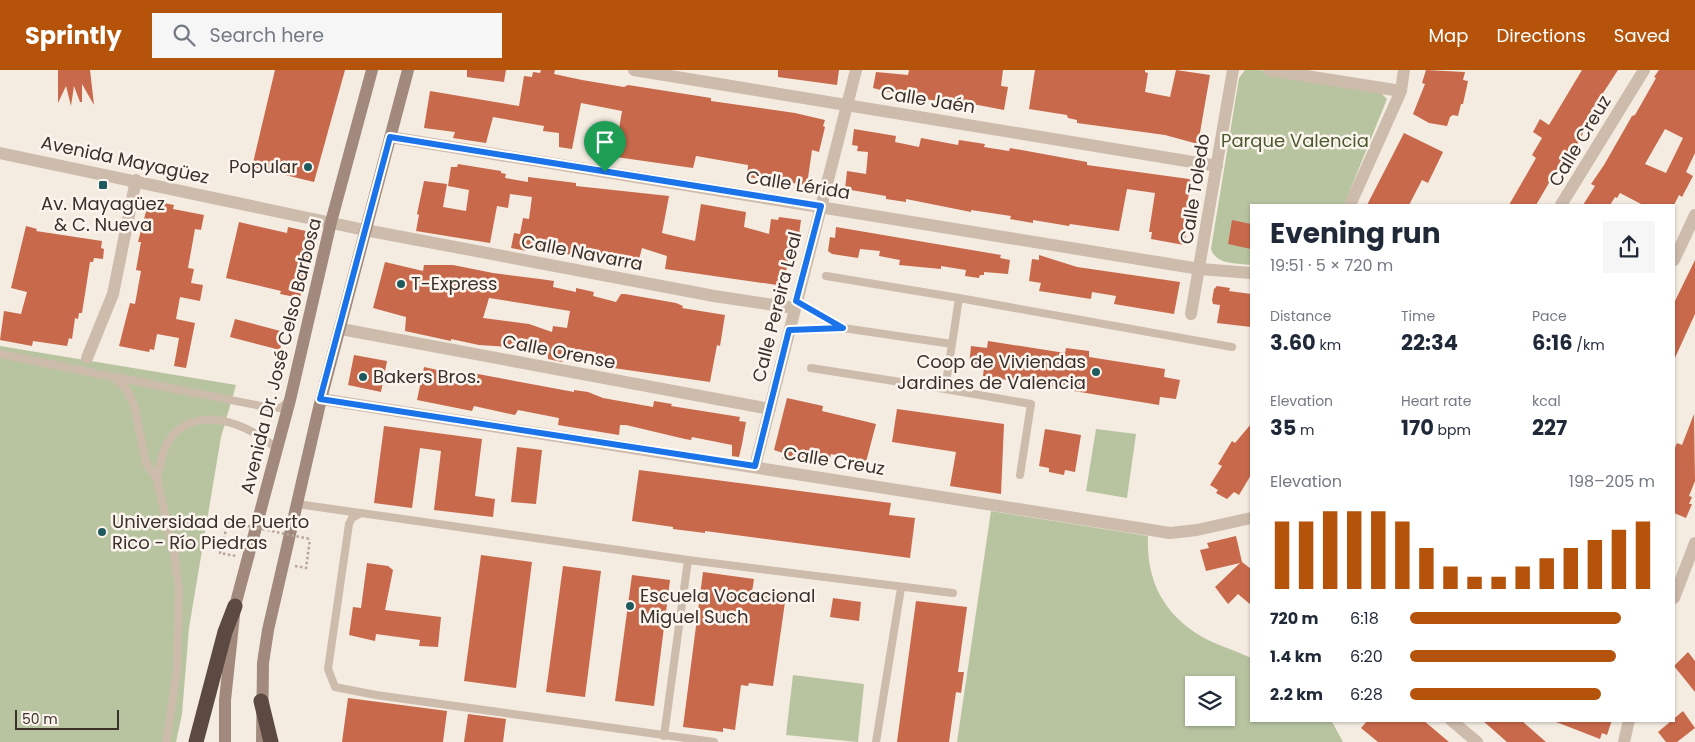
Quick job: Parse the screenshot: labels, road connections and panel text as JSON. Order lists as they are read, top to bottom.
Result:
{
  "streets": {
    "main road": ["Avenida Dr. José Celso Barbosa"],
    "street": [
      "Calle Jaén",
      "Calle Creuz",
      "Avenida Mayagüez",
      "Calle Lérida",
      "Calle Toledo",
      "Calle Navarra",
      "Calle Pereira Leal",
      "Calle Orense"
    ]
  },
  "crossings": [
    ["Calle Jaén", "Calle Toledo"],
    ["Calle Jaén", "Calle Pereira Leal"],
    ["Calle Creuz", "Calle Pereira Leal"],
    ["Avenida Mayagüez", "Calle Navarra"],
    ["Avenida Mayagüez", "Avenida Dr. José Celso Barbosa"],
    ["Calle Lérida", "Calle Toledo"],
    ["Calle Lérida", "Calle Pereira Leal"],
    ["Calle Navarra", "Calle Pereira Leal"],
    ["Calle Pereira Leal", "Calle Orense"]
  ],
  "parks": ["Parque Valencia"],
  "places": {
    "other": [
      "Popular",
      "T-Express",
      "Coop de Viviendas Jardines de Valencia",
      "Bakers Bros.",
      "Universidad de Puerto Rico - Río Piedras",
      "Escuela Vocacional Miguel Such"
    ],
    "transit": ["Av. Mayagüez & C. Nueva"]
  },
  "scale_bar": "50 m",
  "page": {
    "header": "Sprintly",
    "search": "Search here",
    "nav": ["Map", "Directions", "Saved"],
    "heading": ["Evening run", "19:51 · 5 × 720 m"],
    "stats": [
      ["Distance", "3.60 km"],
      ["Time", "22:34"],
      ["Pace", "6:16 /km"],
      ["Elevation", "35 m"],
      ["Heart rate", "170 bpm"],
      ["kcal", "227"]
    ],
    "chart": ["Elevation", "198–205 m"],
    "list": [
      {
        "name": "720 m",
        "note": "6:18"
      },
      {
        "name": "1.4 km",
        "note": "6:20"
      },
      {
        "name": "2.2 km",
        "note": "6:28"
      }
    ],
    "scale": "50 m"
  }
}
